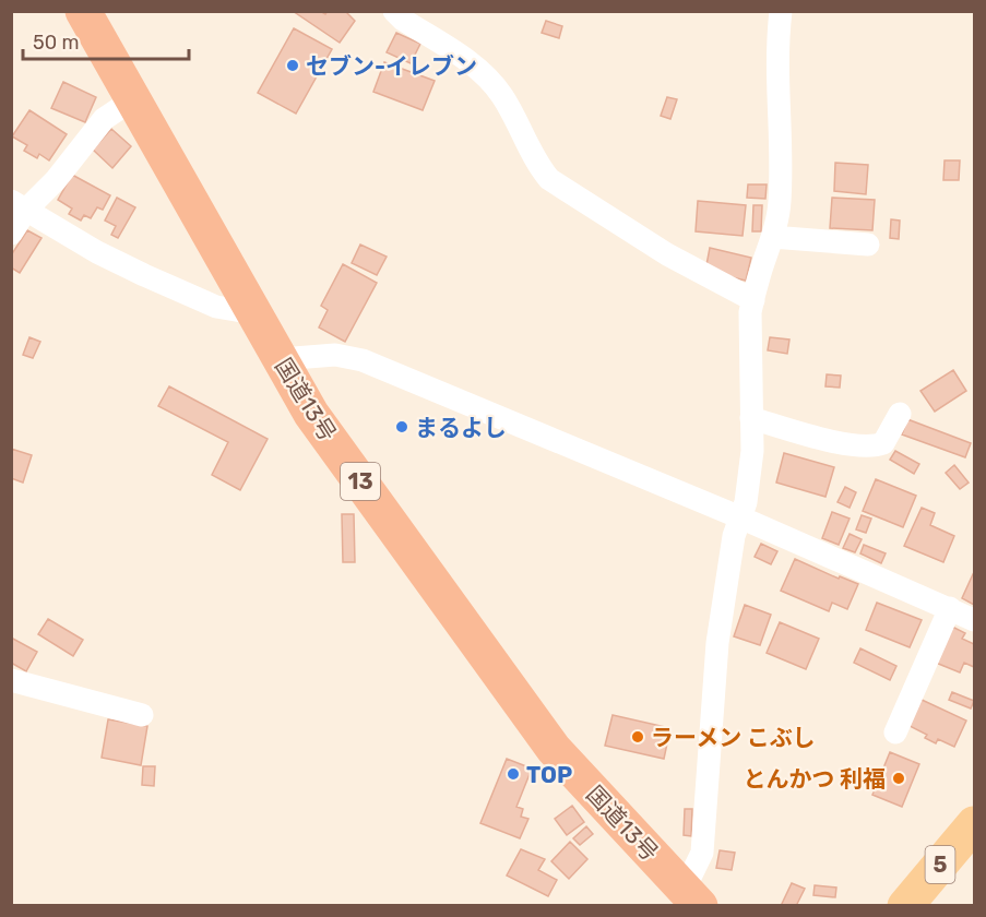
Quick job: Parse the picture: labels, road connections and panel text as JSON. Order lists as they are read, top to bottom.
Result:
{
  "streets": {
    "highway": ["国道13号", "13"],
    "main road": ["5"]
  },
  "places": [
    "セブン-イレブン",
    "まるよし",
    "ラーメン こぶし",
    "TOP",
    "とんかつ 利福"
  ],
  "scale_bar": "50 m"
}
